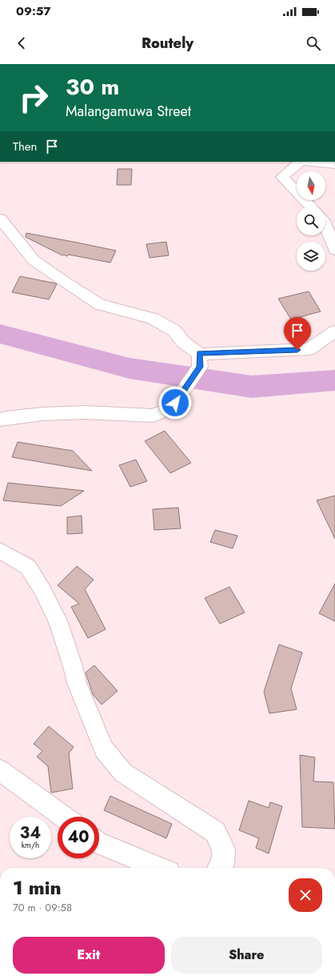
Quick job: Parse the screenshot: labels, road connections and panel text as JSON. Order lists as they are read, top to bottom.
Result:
{
  "north": "bottom",
  "page": {
    "status": "09:57",
    "header": "Routely",
    "turn": ["30 m", "Malangamuwa Street"],
    "then": "Then",
    "speed": "34 km/h",
    "limit": "40",
    "heading": ["1 min", "70 m · 09:58"],
    "buttons": ["Exit", "Share"]
  }
}
